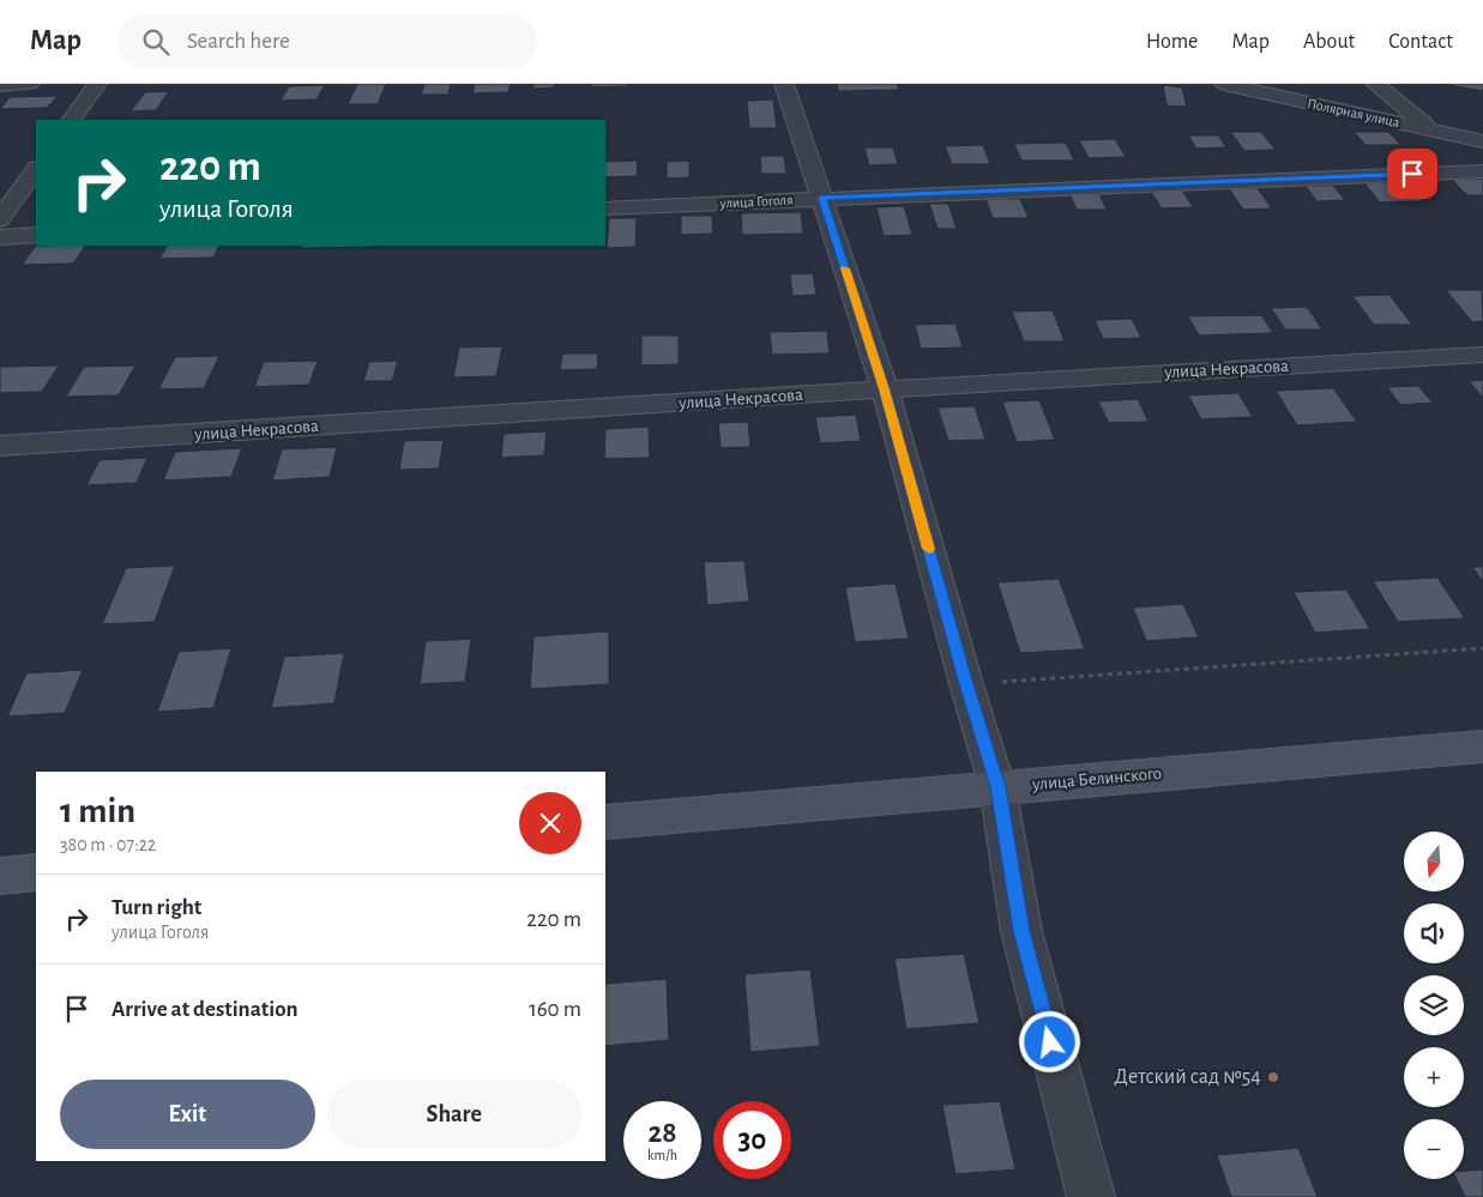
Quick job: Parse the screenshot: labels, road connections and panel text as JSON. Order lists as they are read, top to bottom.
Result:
{
  "streets": {
    "main road": ["улица Белинского"],
    "street": ["Полярная улица", "улица Гоголя", "улица Некрасова"]
  },
  "places": ["Детский сад №54"],
  "north": "bottom",
  "page": {
    "header": "Map",
    "search": "Search here",
    "nav": [
      "Home",
      "Map",
      "About",
      "Contact"
    ],
    "turn": ["220 m", "улица Гоголя"],
    "heading": ["1 min", "380 m · 07:22"],
    "map_buttons": ["+", "−"],
    "list": [
      {
        "name": "Turn right",
        "note": "улица Гоголя",
        "value": "220 m"
      },
      {
        "name": "Arrive at destination",
        "value": "160 m"
      }
    ],
    "buttons": ["Exit", "Share"],
    "speed": "28 km/h",
    "limit": "30"
  }
}
